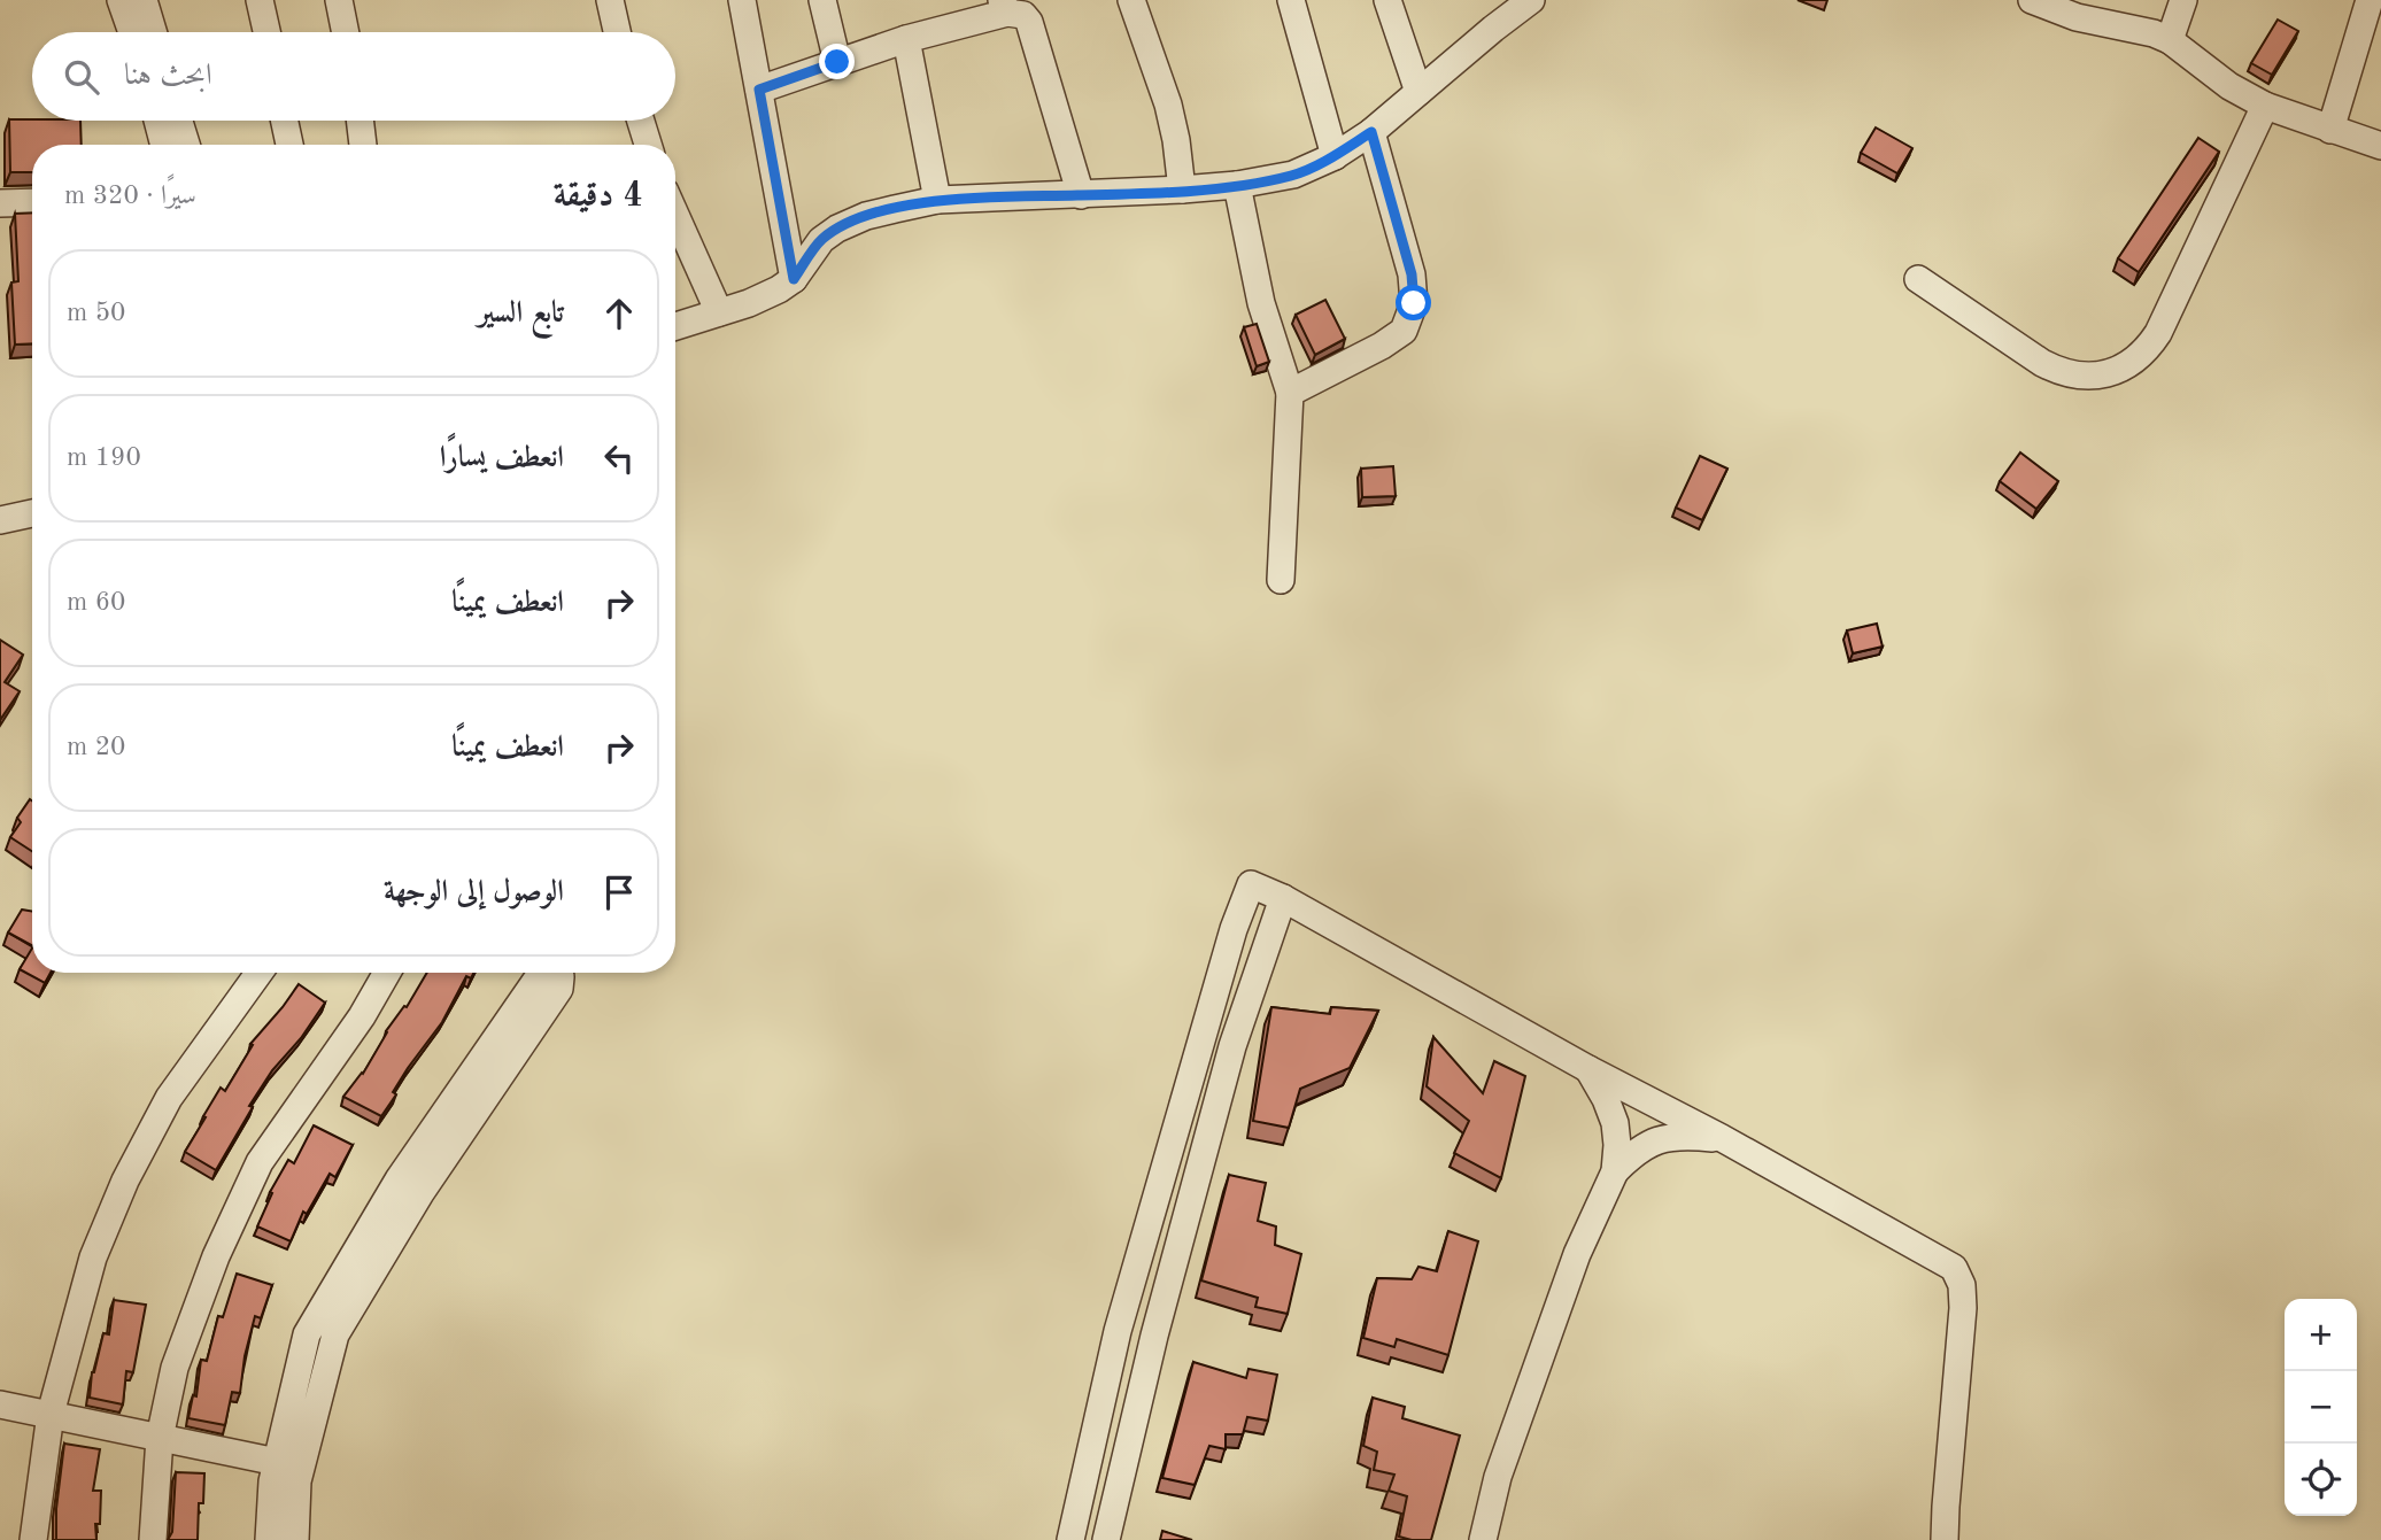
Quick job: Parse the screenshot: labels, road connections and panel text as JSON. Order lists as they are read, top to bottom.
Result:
{
  "page": {
    "search": "ابحث هنا",
    "heading": ["4 دقيقة", "سيرًا · 320 m"],
    "list": [
      ["تابع السير", "50 m"],
      ["انعطف يسارًا", "190 m"],
      ["انعطف يمينًا", "60 m"],
      ["انعطف يمينًا", "20 m"],
      "الوصول إلى الوجهة"
    ],
    "map_buttons": ["+", "−"]
  }
}
